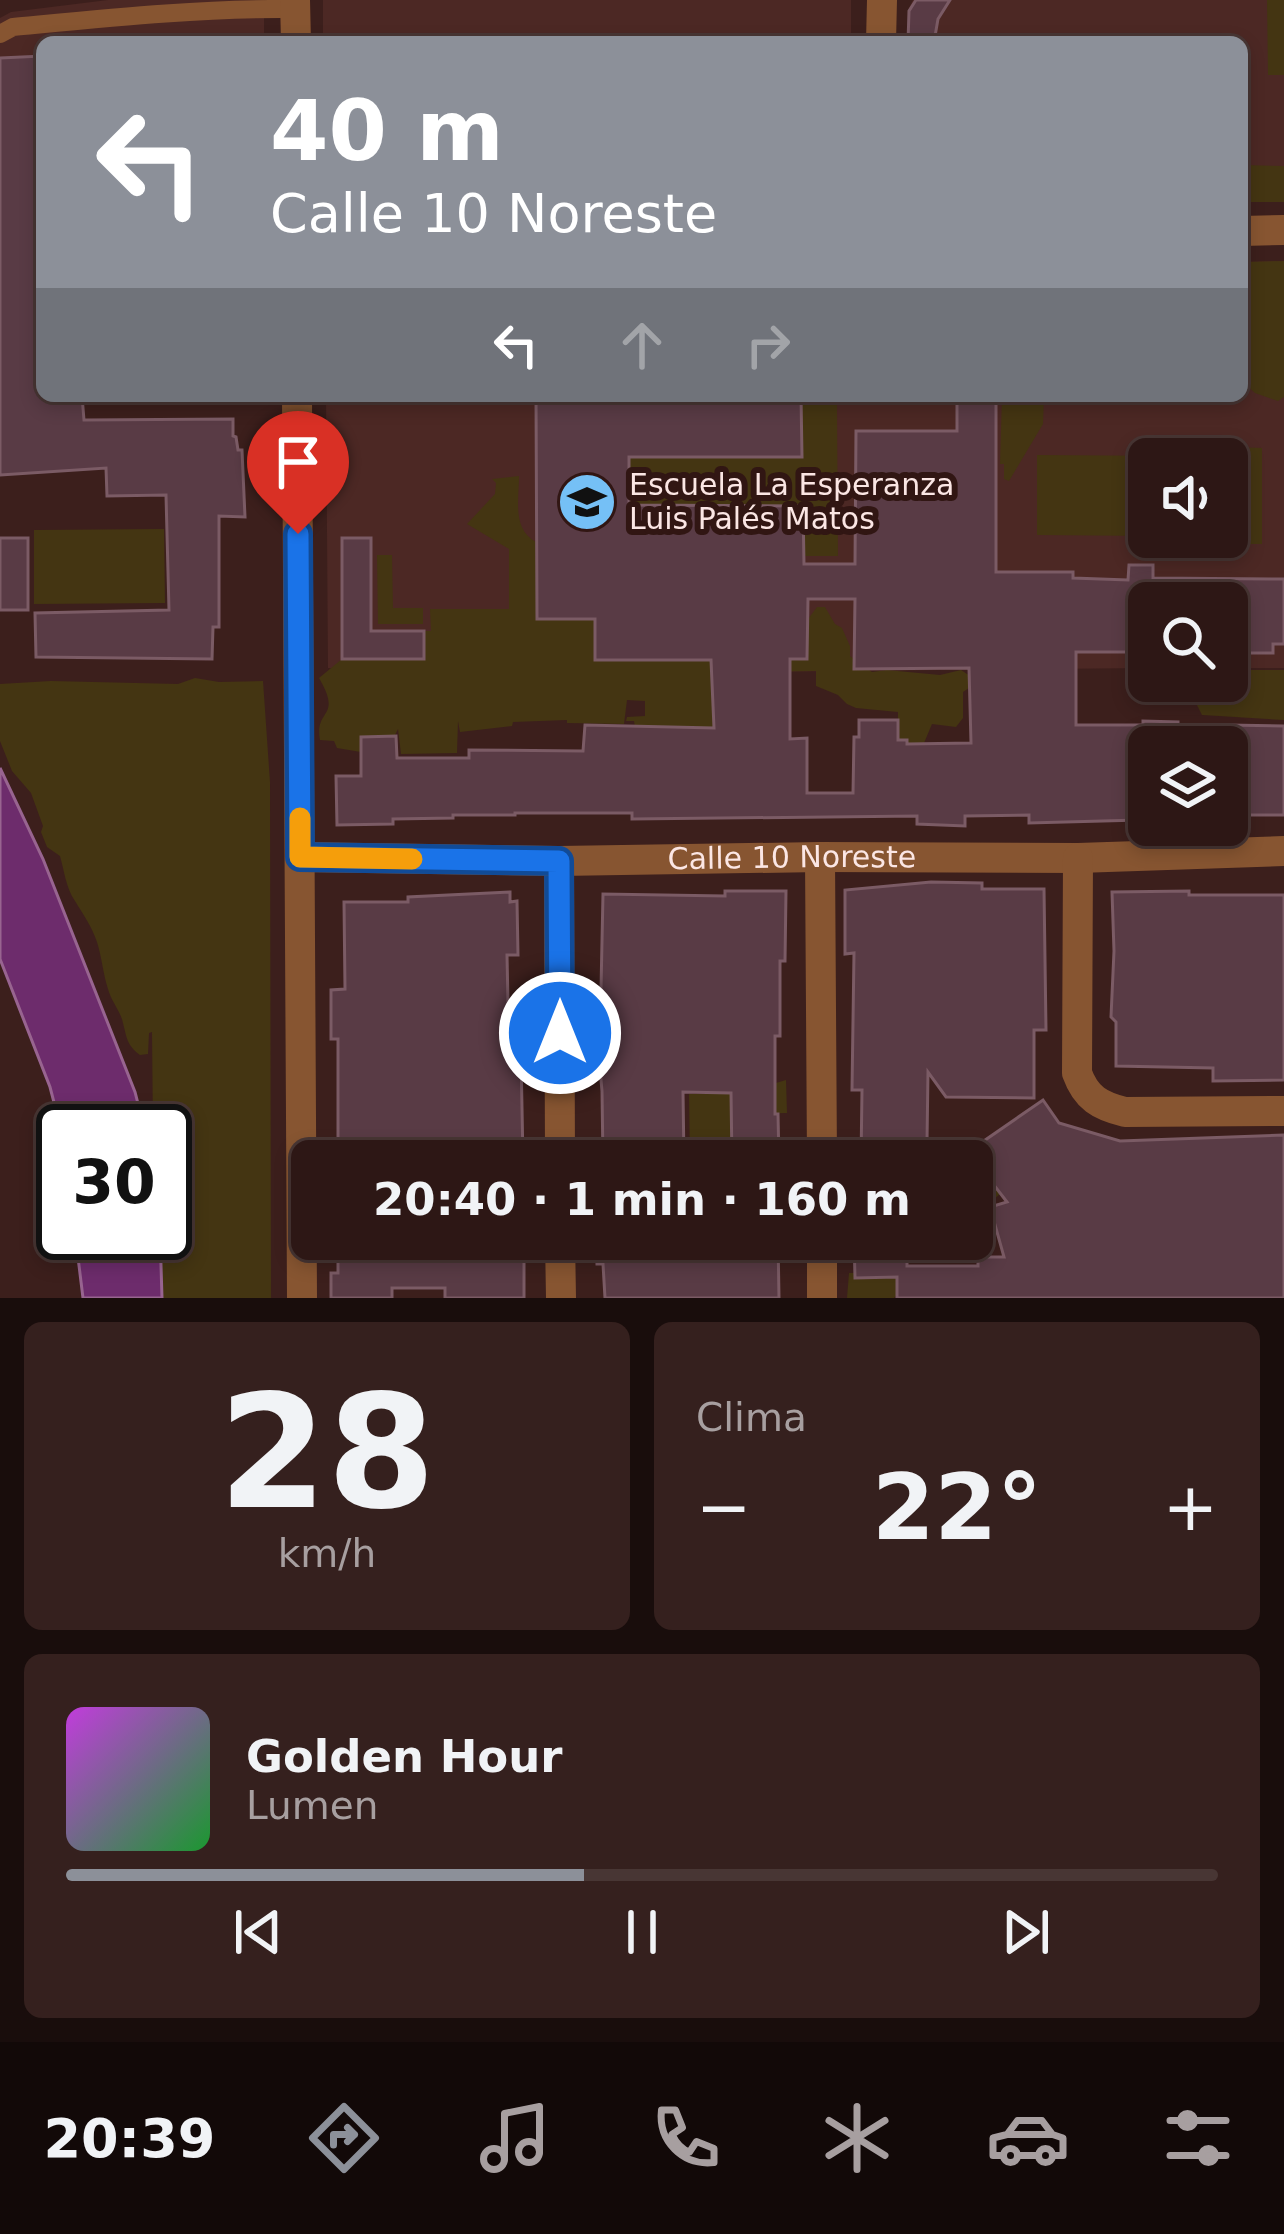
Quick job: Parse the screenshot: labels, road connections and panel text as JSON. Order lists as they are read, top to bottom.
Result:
{
  "streets": {
    "street": ["Calle 10 Noreste"]
  },
  "places": {
    "school or university": ["Escuela La Esperanza Luis Palés Matos"]
  },
  "page": {
    "turn": ["40 m", "Calle 10 Noreste"],
    "limit": "30",
    "trip": "20:40 · 1 min · 160 m",
    "tile": [
      ["28", "km/h"],
      "Clima"
    ],
    "heat": ["−", "22°", "+"],
    "song": ["Golden Hour", "Lumen"],
    "tabs": "20:39"
  }
}
